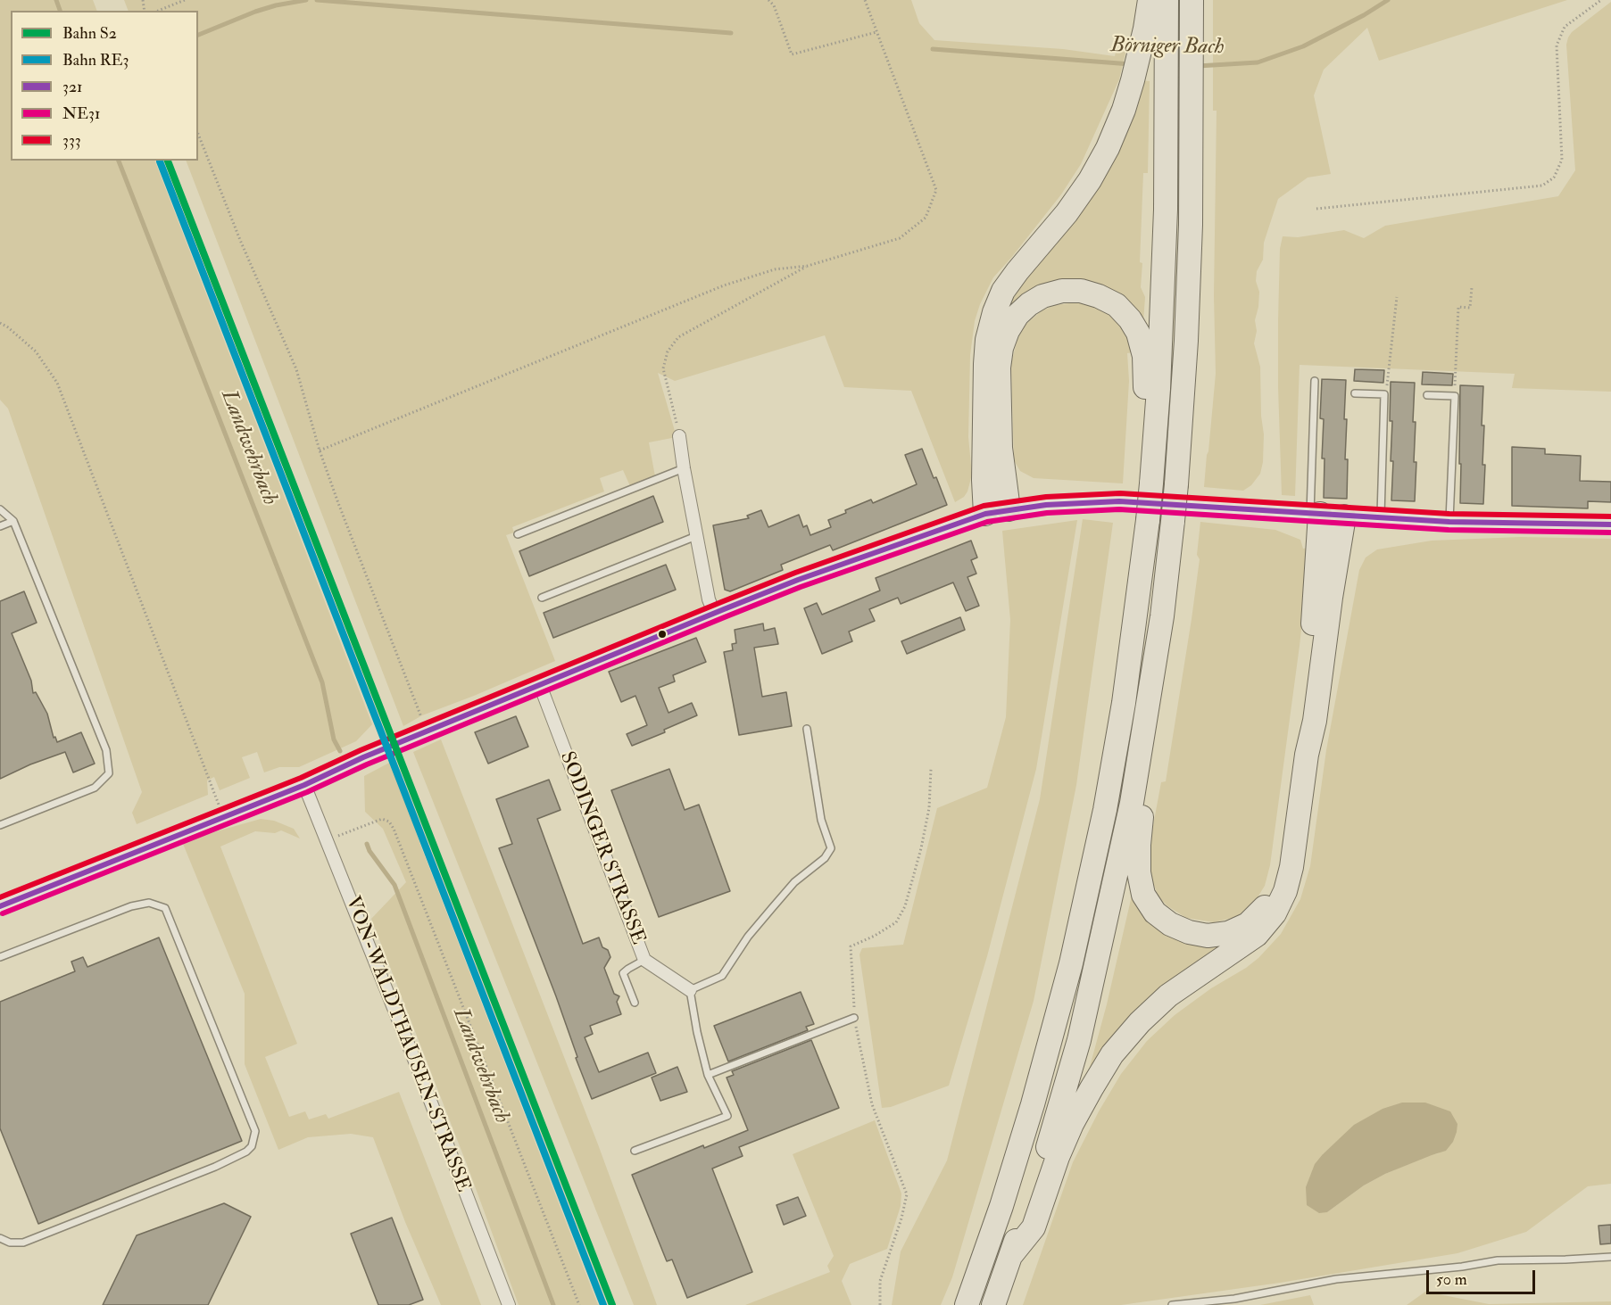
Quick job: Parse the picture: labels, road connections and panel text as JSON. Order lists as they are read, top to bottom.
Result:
{
  "streets": {
    "street": ["SODINGER STRASSE", "VON-WALDTHAUSEN-STRASSE"]
  },
  "water": ["Börniger Bach", "Landwehrbach"],
  "lines": [
    "rail line S2",
    "rail line RE3",
    "transit line 333",
    "transit line 321",
    "transit line NE31"
  ],
  "legend": [
    "Bahn S2",
    "Bahn RE3",
    "321",
    "NE31",
    "333"
  ],
  "scale_bar": "50 m"
}
